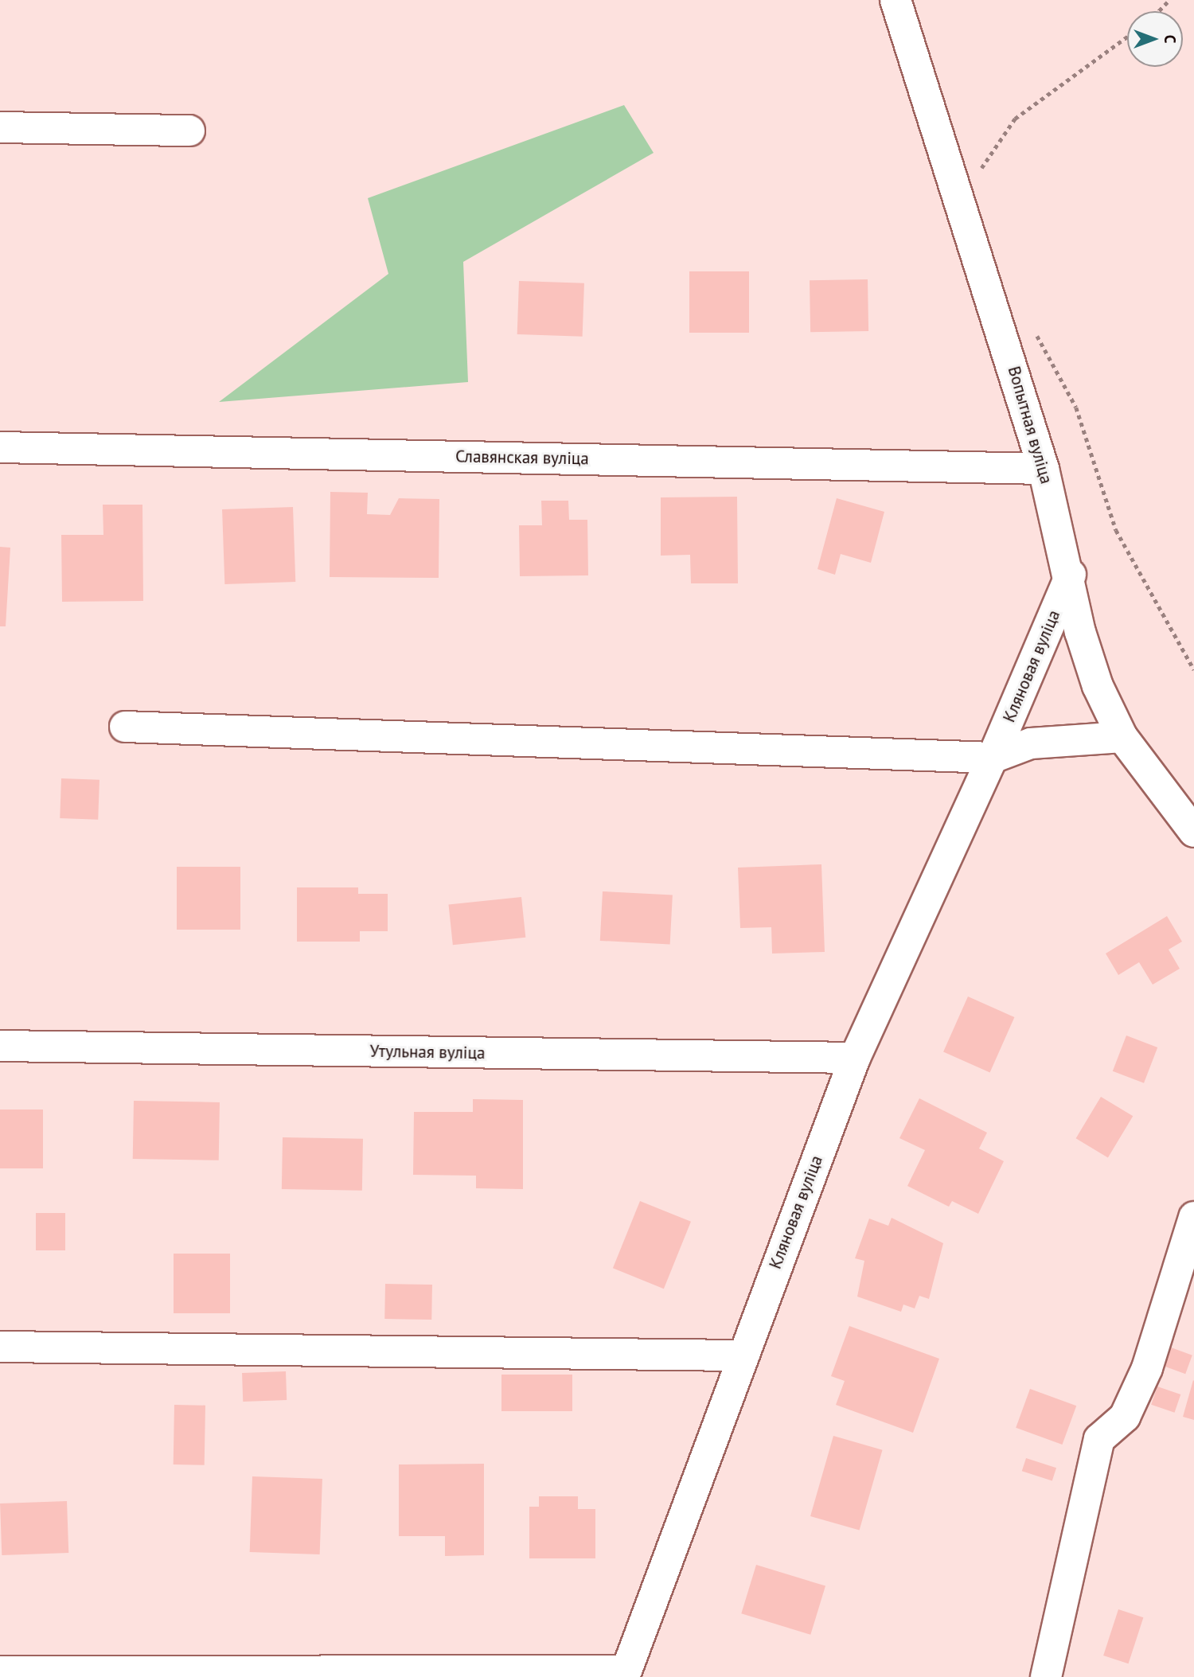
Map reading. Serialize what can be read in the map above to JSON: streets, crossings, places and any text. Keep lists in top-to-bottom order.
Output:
{
  "streets": {
    "street": [
      "Вопытная вуліца",
      "Славянская вуліца",
      "Кляновая вуліца",
      "Утульная вуліца"
    ]
  },
  "crossings": [
    ["Вопытная вуліца", "Славянская вуліца"],
    ["Вопытная вуліца", "Кляновая вуліца"],
    ["Кляновая вуліца", "Утульная вуліца"]
  ],
  "north": "right"
}
